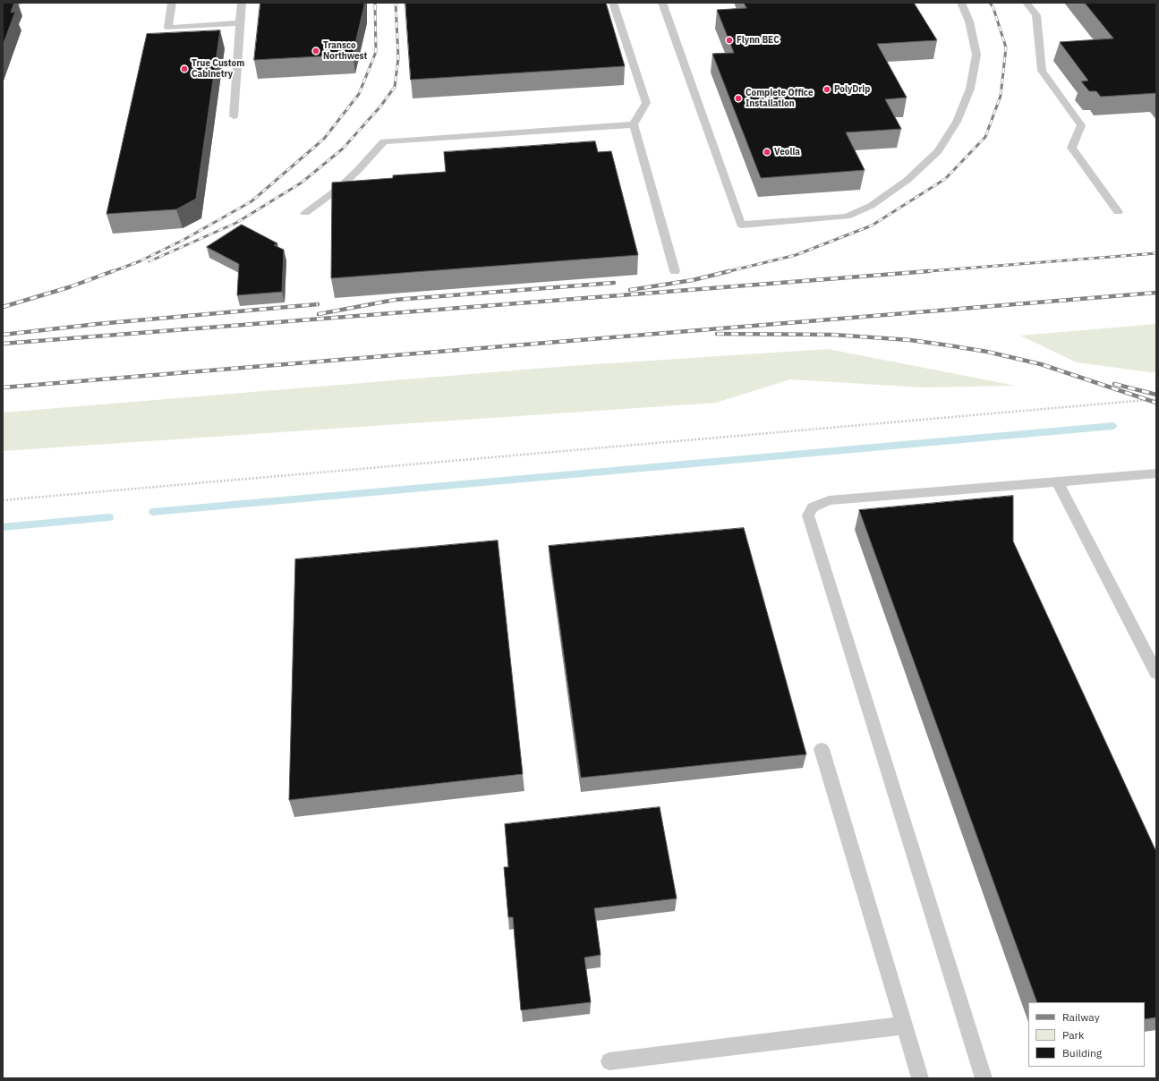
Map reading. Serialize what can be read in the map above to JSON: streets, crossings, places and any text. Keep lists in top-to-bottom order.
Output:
{
  "places": [
    "Flynn BEC",
    "Transco Northwest",
    "True Custom Cabinetry",
    "PolyDrip",
    "Complete Office Installation",
    "Veolia"
  ],
  "legend": ["Railway", "Park", "Building"]
}
